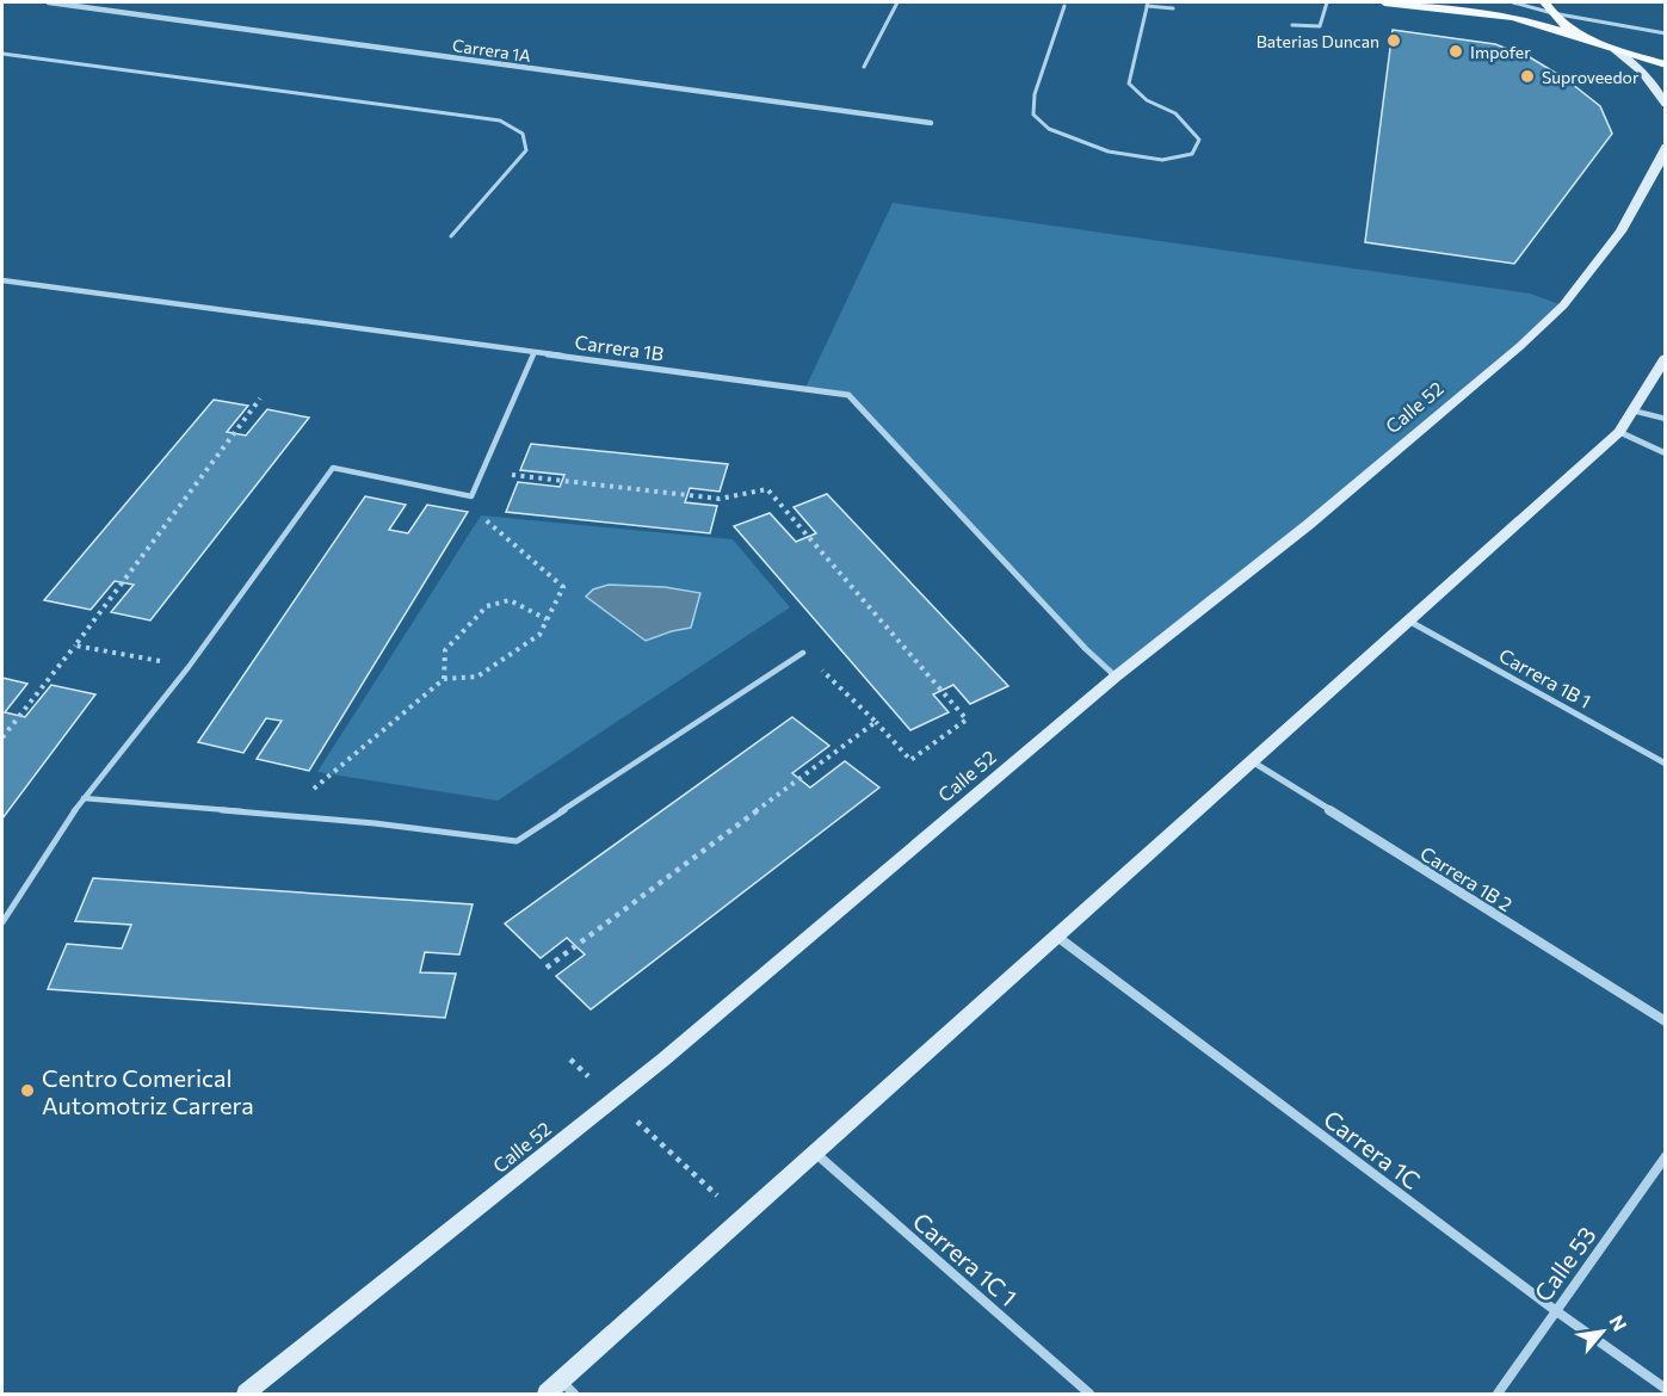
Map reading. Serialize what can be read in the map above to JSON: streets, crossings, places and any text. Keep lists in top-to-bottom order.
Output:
{
  "streets": {
    "main road": ["Calle 52"],
    "street": [
      "Carrera 1A",
      "Carrera 1B",
      "Carrera 1B 1",
      "Carrera 1B 2",
      "Carrera 1C",
      "Carrera 1C 1",
      "Calle 53"
    ]
  },
  "crossings": [
    ["Carrera 1B", "Calle 52"],
    ["Carrera 1C", "Calle 53"]
  ],
  "places": [
    "Baterias Duncan",
    "Impofer",
    "Suproveedor",
    "Centro Comerical Automotriz Carrera"
  ],
  "north": "top right"
}
